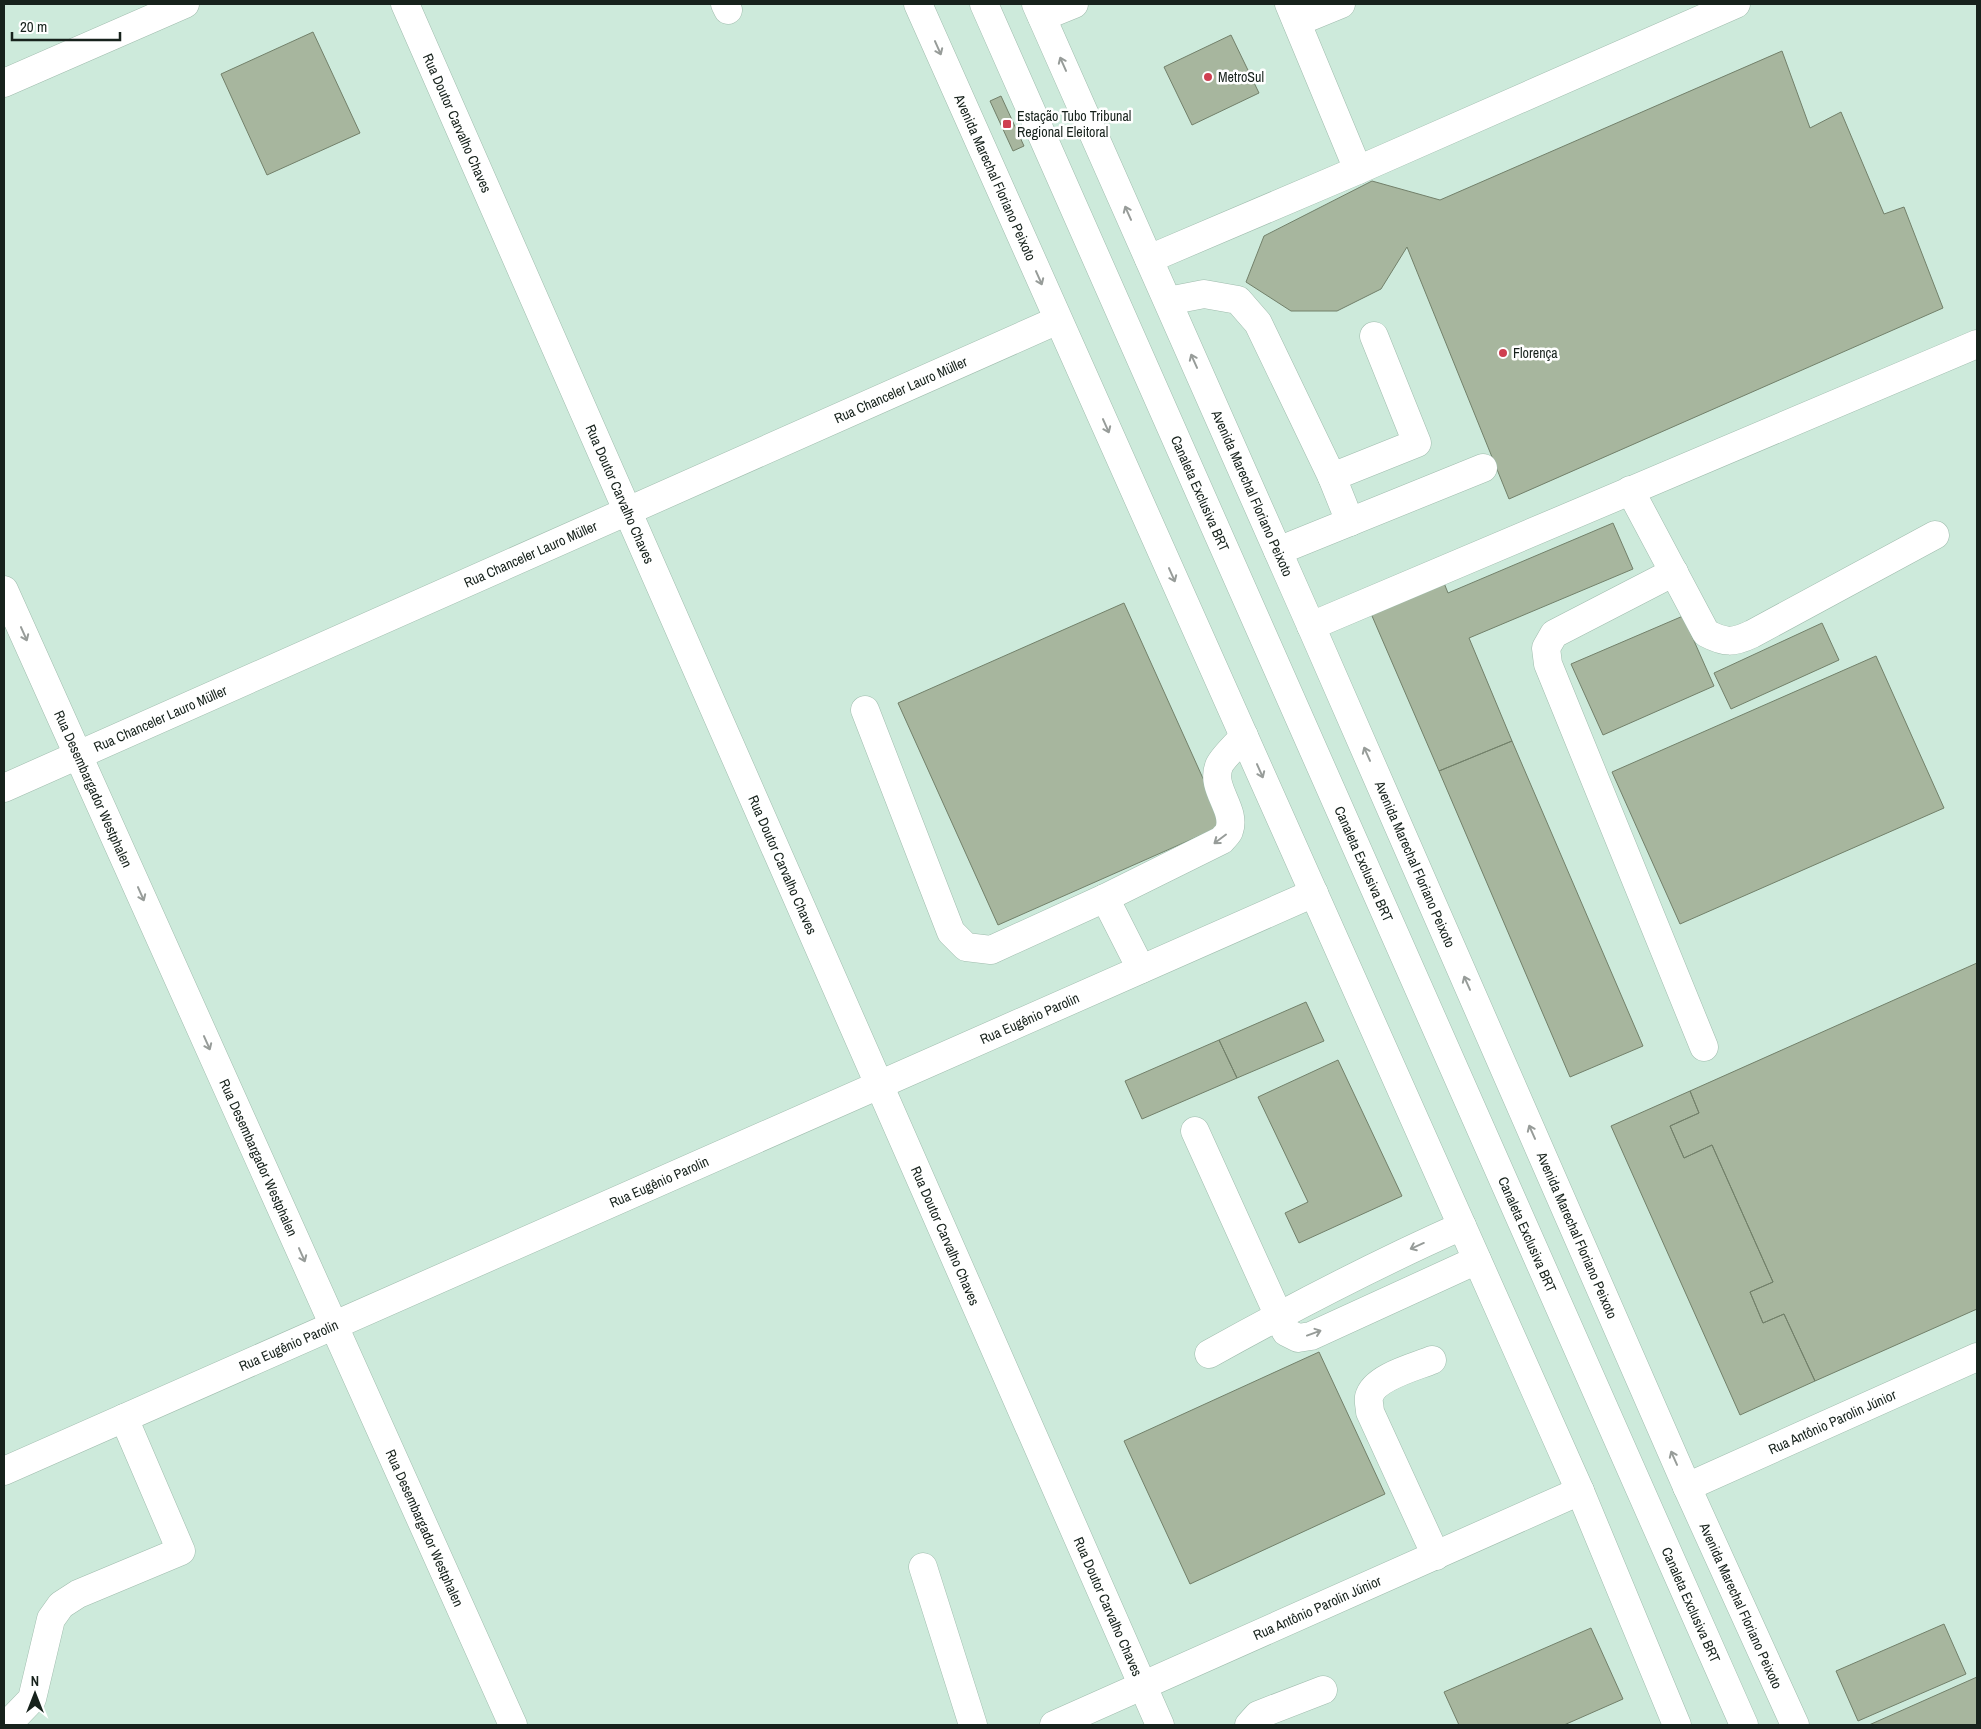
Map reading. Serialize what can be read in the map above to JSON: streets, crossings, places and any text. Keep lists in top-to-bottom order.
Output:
{
  "streets": {
    "street": [
      "Rua Doutor Carvalho Chaves",
      "Avenida Marechal Floriano Peixoto",
      "Rua Chanceler Lauro Müller",
      "Canaleta Exclusiva BRT",
      "Rua Desembargador Westphalen",
      "Rua Eugênio Parolin",
      "Rua Antônio Parolin Júnior"
    ]
  },
  "crossings": [
    ["Rua Doutor Carvalho Chaves", "Rua Chanceler Lauro Müller"],
    ["Rua Doutor Carvalho Chaves", "Rua Eugênio Parolin"],
    ["Rua Doutor Carvalho Chaves", "Rua Antônio Parolin Júnior"],
    ["Avenida Marechal Floriano Peixoto", "Rua Chanceler Lauro Müller"],
    ["Avenida Marechal Floriano Peixoto", "Rua Eugênio Parolin"],
    ["Avenida Marechal Floriano Peixoto", "Rua Antônio Parolin Júnior"],
    ["Rua Chanceler Lauro Müller", "Rua Desembargador Westphalen"],
    ["Rua Desembargador Westphalen", "Rua Eugênio Parolin"]
  ],
  "one_way": ["Rua Desembargador Westphalen"],
  "places": {
    "other": ["MetroSul", "Florença"],
    "transit": ["Estação Tubo Tribunal Regional Eleitoral"]
  },
  "scale_bar": "20 m",
  "north": "top"
}
